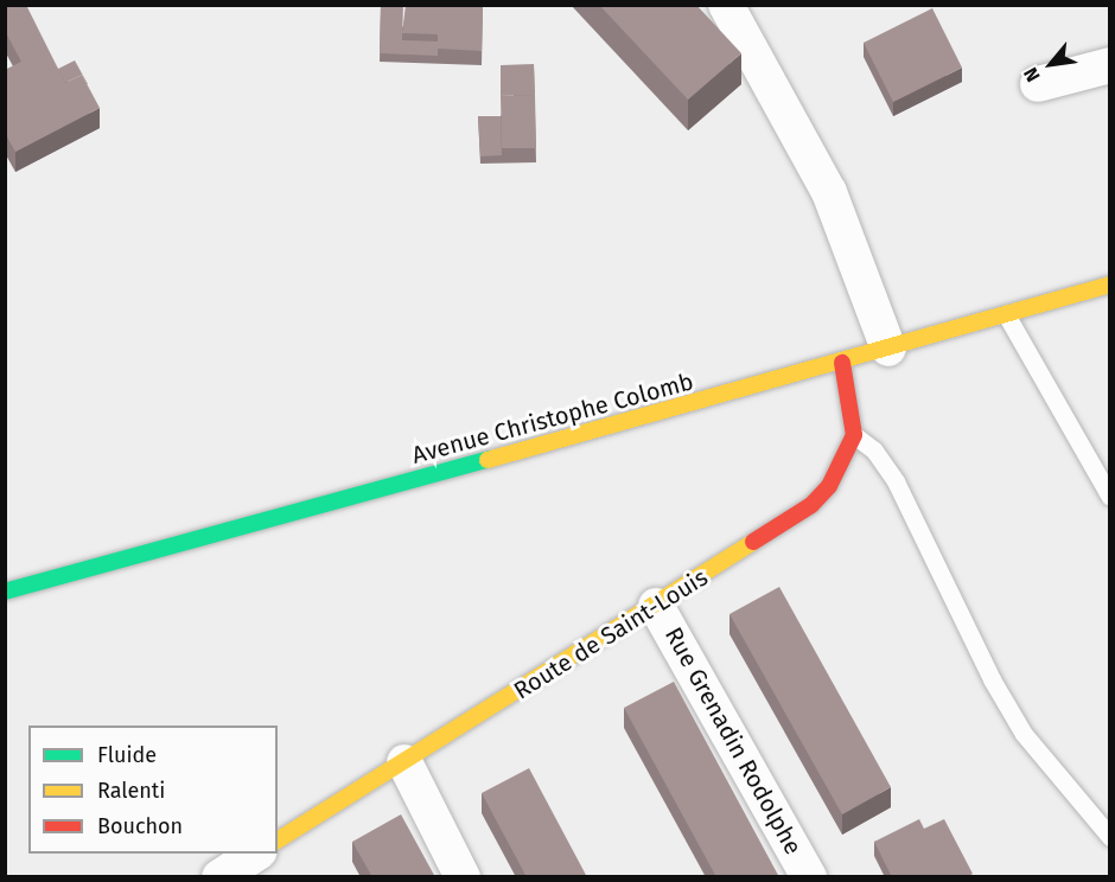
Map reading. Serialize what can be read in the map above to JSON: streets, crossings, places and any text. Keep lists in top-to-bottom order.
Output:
{
  "streets": {
    "street": ["Avenue Christophe Colomb", "Route de Saint-Louis", "Rue Grenadin Rodolphe"]
  },
  "crossings": [
    ["Route de Saint-Louis", "Rue Grenadin Rodolphe"]
  ],
  "legend": ["Fluide", "Ralenti", "Bouchon"],
  "north": "bottom left"
}
